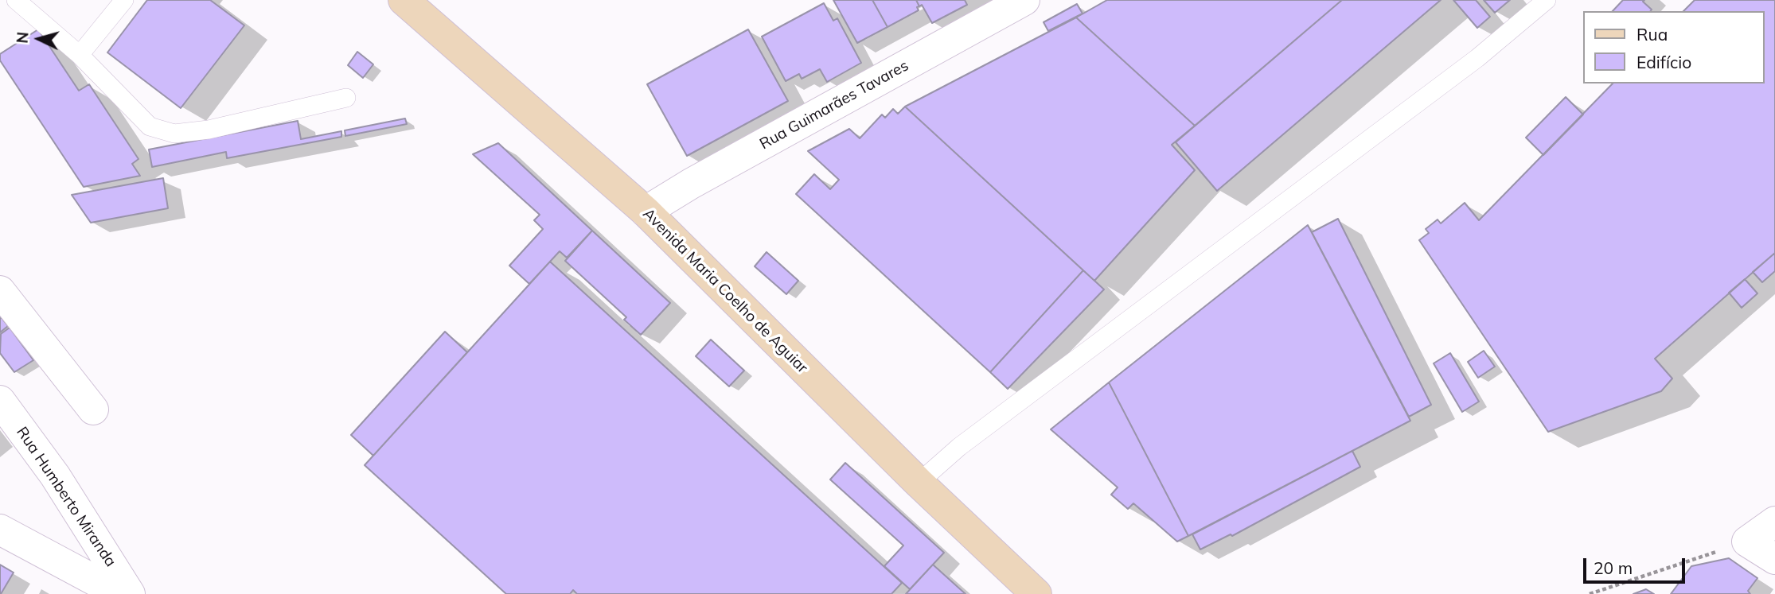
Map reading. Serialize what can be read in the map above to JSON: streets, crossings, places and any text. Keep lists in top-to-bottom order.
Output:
{
  "streets": {
    "main road": ["Avenida Maria Coelho de Aguiar"],
    "street": ["Rua Guimarães Tavares", "Rua Humberto Miranda"]
  },
  "crossings": [
    ["Rua Guimarães Tavares", "Avenida Maria Coelho de Aguiar"]
  ],
  "legend": ["Rua", "Edifício"],
  "scale_bar": "20 m",
  "north": "left"
}
